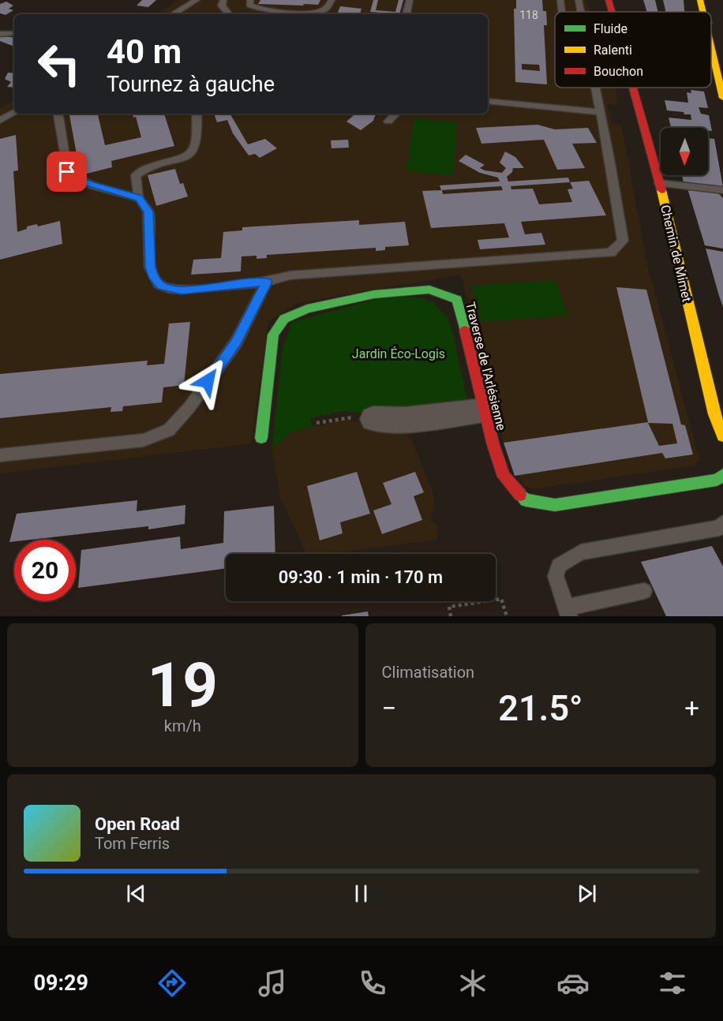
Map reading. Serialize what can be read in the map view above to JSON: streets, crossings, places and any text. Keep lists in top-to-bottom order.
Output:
{
  "streets": {
    "street": ["Chemin de Mimet", "Traverse de l'Arlésienne"]
  },
  "parks": ["Jardin Éco-Logis"],
  "house_numbers": ["118"],
  "legend": ["Fluide", "Ralenti", "Bouchon"],
  "north": "bottom",
  "page": {
    "turn": ["40 m", "Tournez à gauche"],
    "limit": "20",
    "trip": "09:30 · 1 min · 170 m",
    "tile": [
      ["19", "km/h"],
      "Climatisation"
    ],
    "heat": ["−", "21.5°", "+"],
    "song": ["Open Road", "Tom Ferris"],
    "tabs": "09:29"
  }
}
